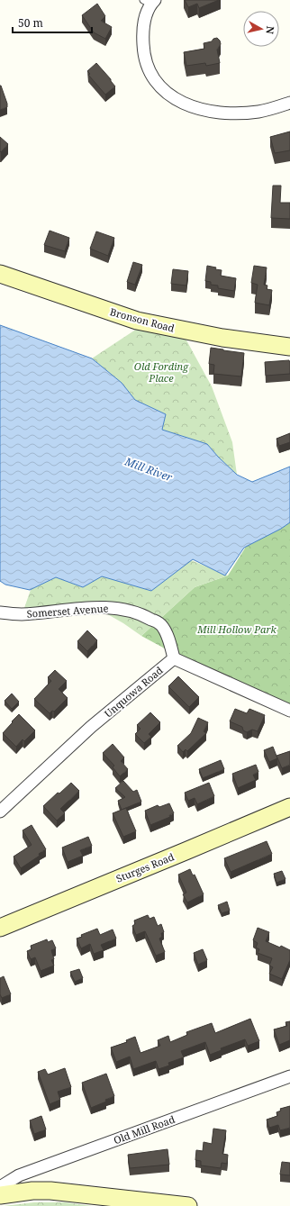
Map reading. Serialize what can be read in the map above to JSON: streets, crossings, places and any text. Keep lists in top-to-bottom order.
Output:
{
  "streets": {
    "main road": ["Bronson Road", "Sturges Road"],
    "street": ["Somerset Avenue", "Unquowa Road", "Old Mill Road"]
  },
  "crossings": [
    ["Somerset Avenue", "Unquowa Road"]
  ],
  "water": ["Mill River"],
  "parks": ["Old Fording Place", "Mill Hollow Park"],
  "scale_bar": "50 m",
  "north": "right"
}
